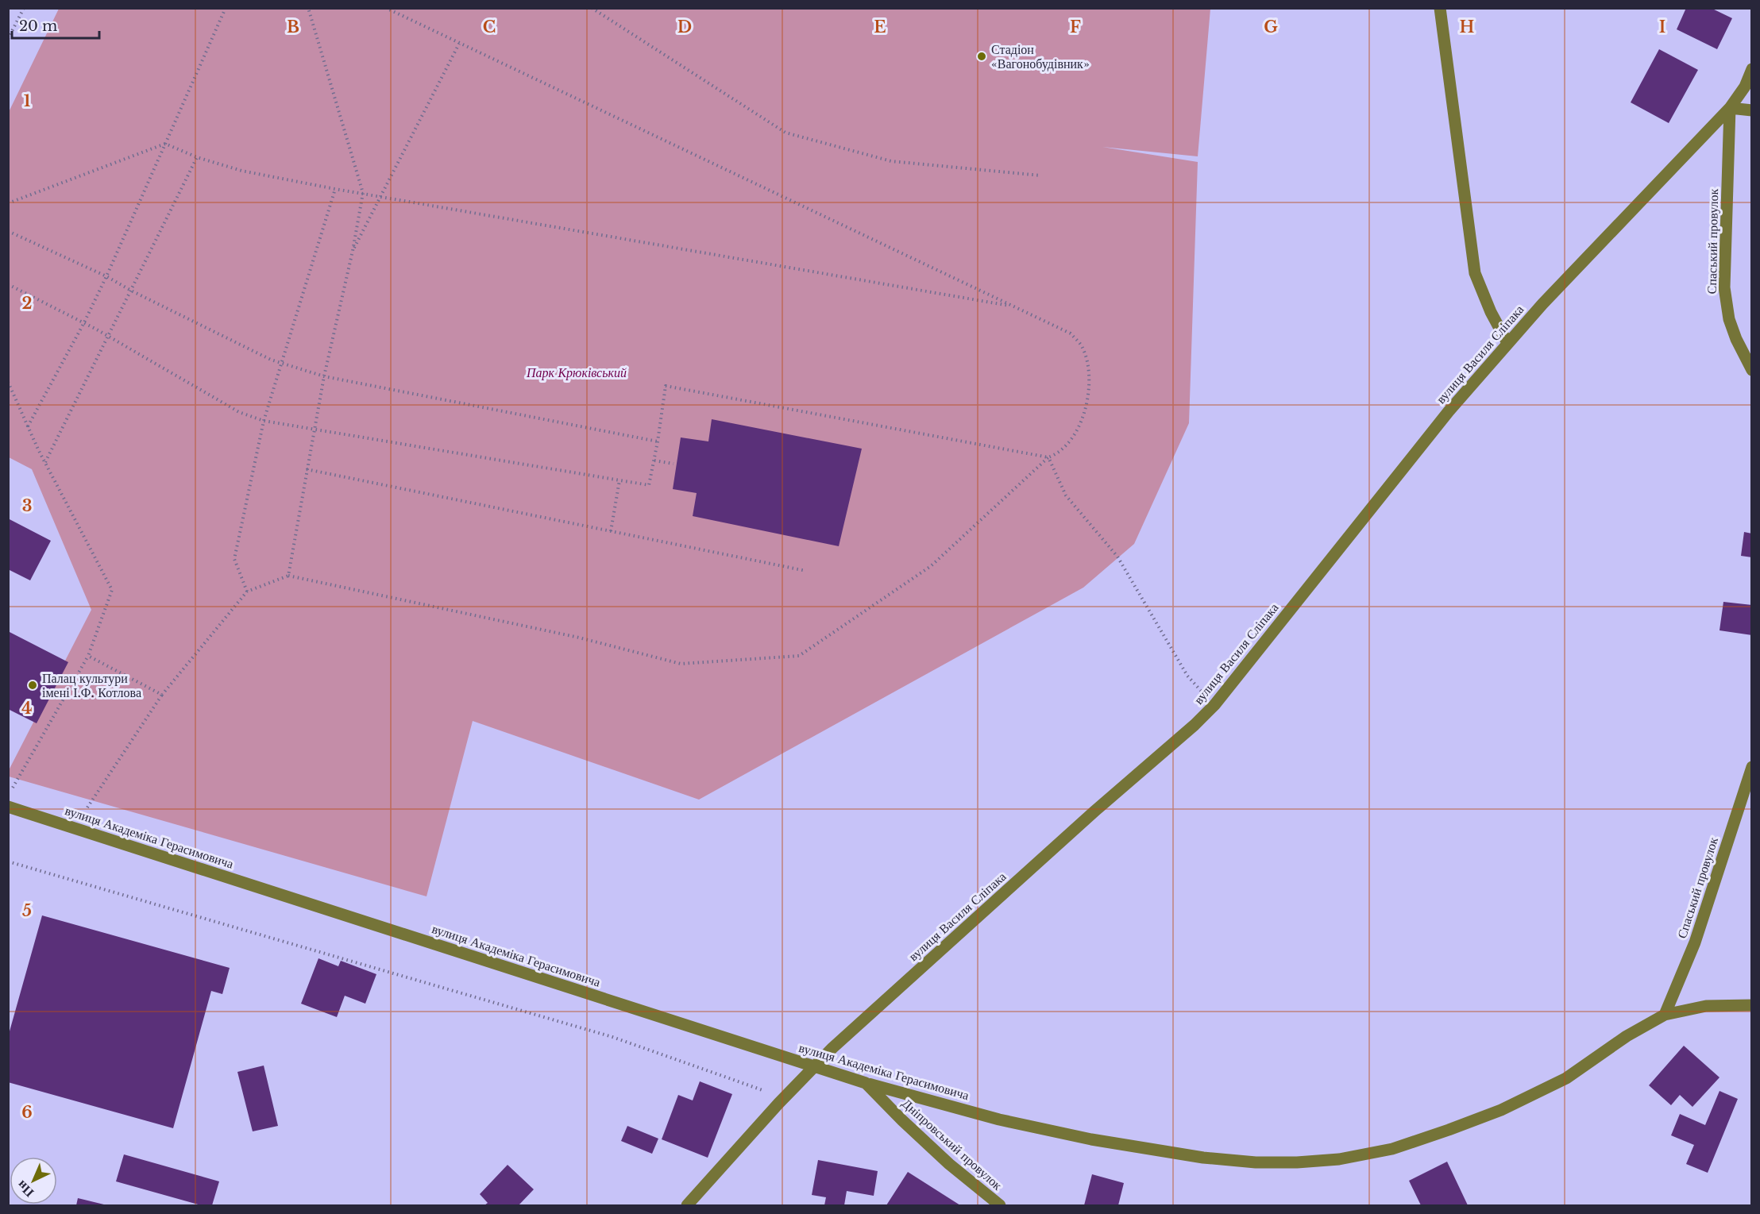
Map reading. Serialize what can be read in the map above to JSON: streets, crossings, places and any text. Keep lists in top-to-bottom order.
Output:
{
  "streets": {
    "street": [
      "Спаський провулок",
      "вулиця Василя Сліпака",
      "вулиця Академіка Герасимовича",
      "Дніпровський провулок"
    ]
  },
  "crossings": [
    ["Спаський провулок", "вулиця Василя Сліпака"],
    ["Спаський провулок", "вулиця Академіка Герасимовича"],
    ["вулиця Василя Сліпака", "вулиця Академіка Герасимовича"],
    ["вулиця Академіка Герасимовича", "Дніпровський провулок"]
  ],
  "parks": ["Парк Крюківський"],
  "places": ["Стадіон «Вагонобудівник»", "Палац культури імені І.Ф. Котлова"],
  "scale_bar": "20 m",
  "north": "bottom left",
  "grid": {
    "columns": [
      "B",
      "C",
      "D",
      "E",
      "F",
      "G",
      "H",
      "I"
    ],
    "rows": [
      "1",
      "2",
      "3",
      "4",
      "5",
      "6"
    ]
  }
}
